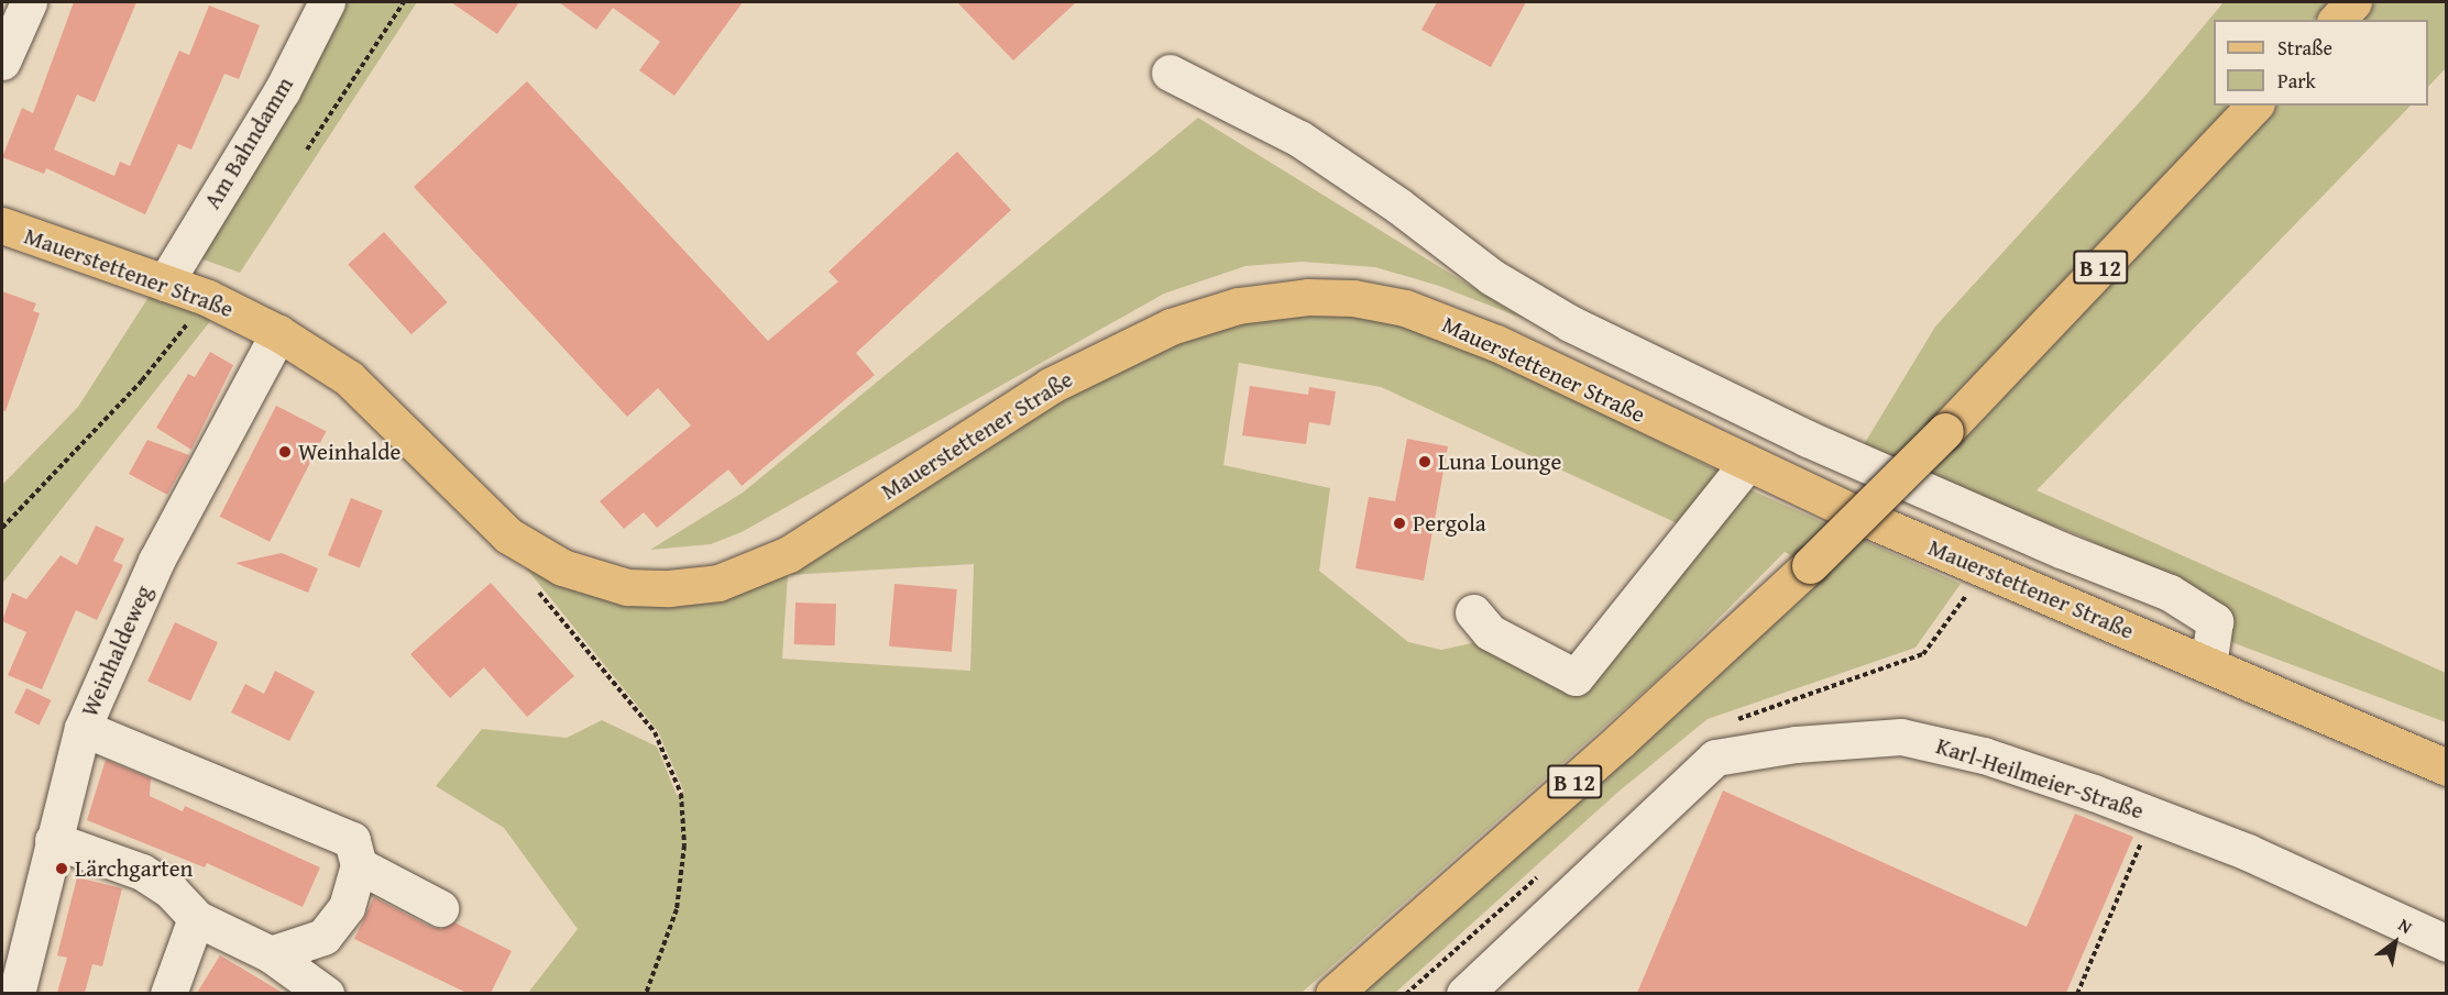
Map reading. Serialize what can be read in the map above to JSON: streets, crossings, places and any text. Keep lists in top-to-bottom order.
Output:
{
  "streets": {
    "main road": ["B 12", "Mauerstettener Straße"],
    "street": ["Am Bahndamm", "Weinhaldeweg", "Karl-Heilmeier-Straße"]
  },
  "crossings": [
    ["Am Bahndamm", "Mauerstettener Straße"],
    ["Mauerstettener Straße", "Weinhaldeweg"]
  ],
  "places": [
    "Weinhalde",
    "Luna Lounge",
    "Pergola",
    "Lärchgarten"
  ],
  "legend": ["Straße", "Park"],
  "north": "top right"
}
